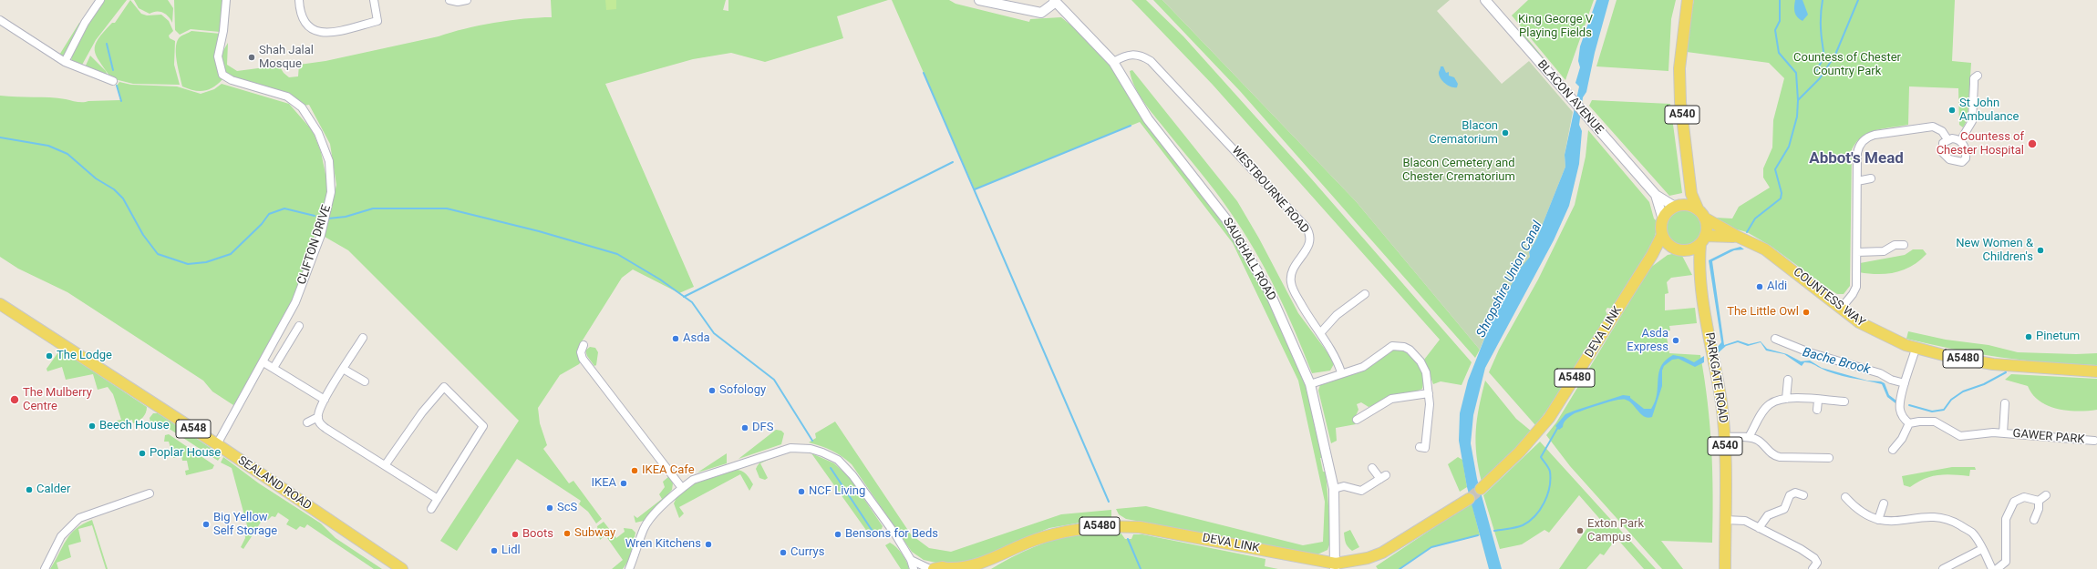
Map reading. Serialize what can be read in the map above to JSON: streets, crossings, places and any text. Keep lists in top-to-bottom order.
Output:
{
  "streets": {
    "main road": [
      "A540",
      "COUNTESS WAY",
      "DEVA LINK",
      "A5480",
      "PARKGATE ROAD",
      "A548",
      "SEALAND ROAD"
    ],
    "street": [
      "BLACON AVENUE",
      "WESTBOURNE ROAD",
      "CLIFTON DRIVE",
      "SAUGHALL ROAD",
      "GAWER PARK"
    ]
  },
  "crossings": [
    ["BLACON AVENUE", "A540"],
    ["BLACON AVENUE", "COUNTESS WAY"],
    ["BLACON AVENUE", "DEVA LINK"],
    ["BLACON AVENUE", "PARKGATE ROAD"],
    ["A540", "COUNTESS WAY"],
    ["A540", "DEVA LINK"],
    ["A540", "PARKGATE ROAD"],
    ["WESTBOURNE ROAD", "SAUGHALL ROAD"],
    ["CLIFTON DRIVE", "SEALAND ROAD"],
    ["SAUGHALL ROAD", "DEVA LINK"],
    ["COUNTESS WAY", "DEVA LINK"],
    ["COUNTESS WAY", "PARKGATE ROAD"],
    ["DEVA LINK", "A5480"],
    ["DEVA LINK", "PARKGATE ROAD"]
  ],
  "districts": ["Abbot's Mead"],
  "water": ["Shropshire Union Canal", "Bache Brook"],
  "parks": ["King George V Playing Fields", "Countess of Chester Country Park", "Blacon Cemetery and Chester Crematorium"],
  "places": [
    "Shah Jalal Mosque",
    "St John Ambulance",
    "Blacon Crematorium",
    "Countess of Chester Hospital",
    "New Women & Children's",
    "Aldi",
    "The Little Owl",
    "Pinetum",
    "Asda",
    "Asda Express",
    "The Lodge",
    "Sofology",
    "The Mulberry Centre",
    "Beech House",
    "DFS",
    "Poplar House",
    "IKEA Cafe",
    "IKEA",
    "Calder",
    "NCF Living",
    "ScS",
    "Big Yellow Self Storage",
    "Exton Park Campus",
    "Subway",
    "Boots",
    "Bensons for Beds",
    "Wren Kitchens",
    "Lidl",
    "Currys"
  ]
}
